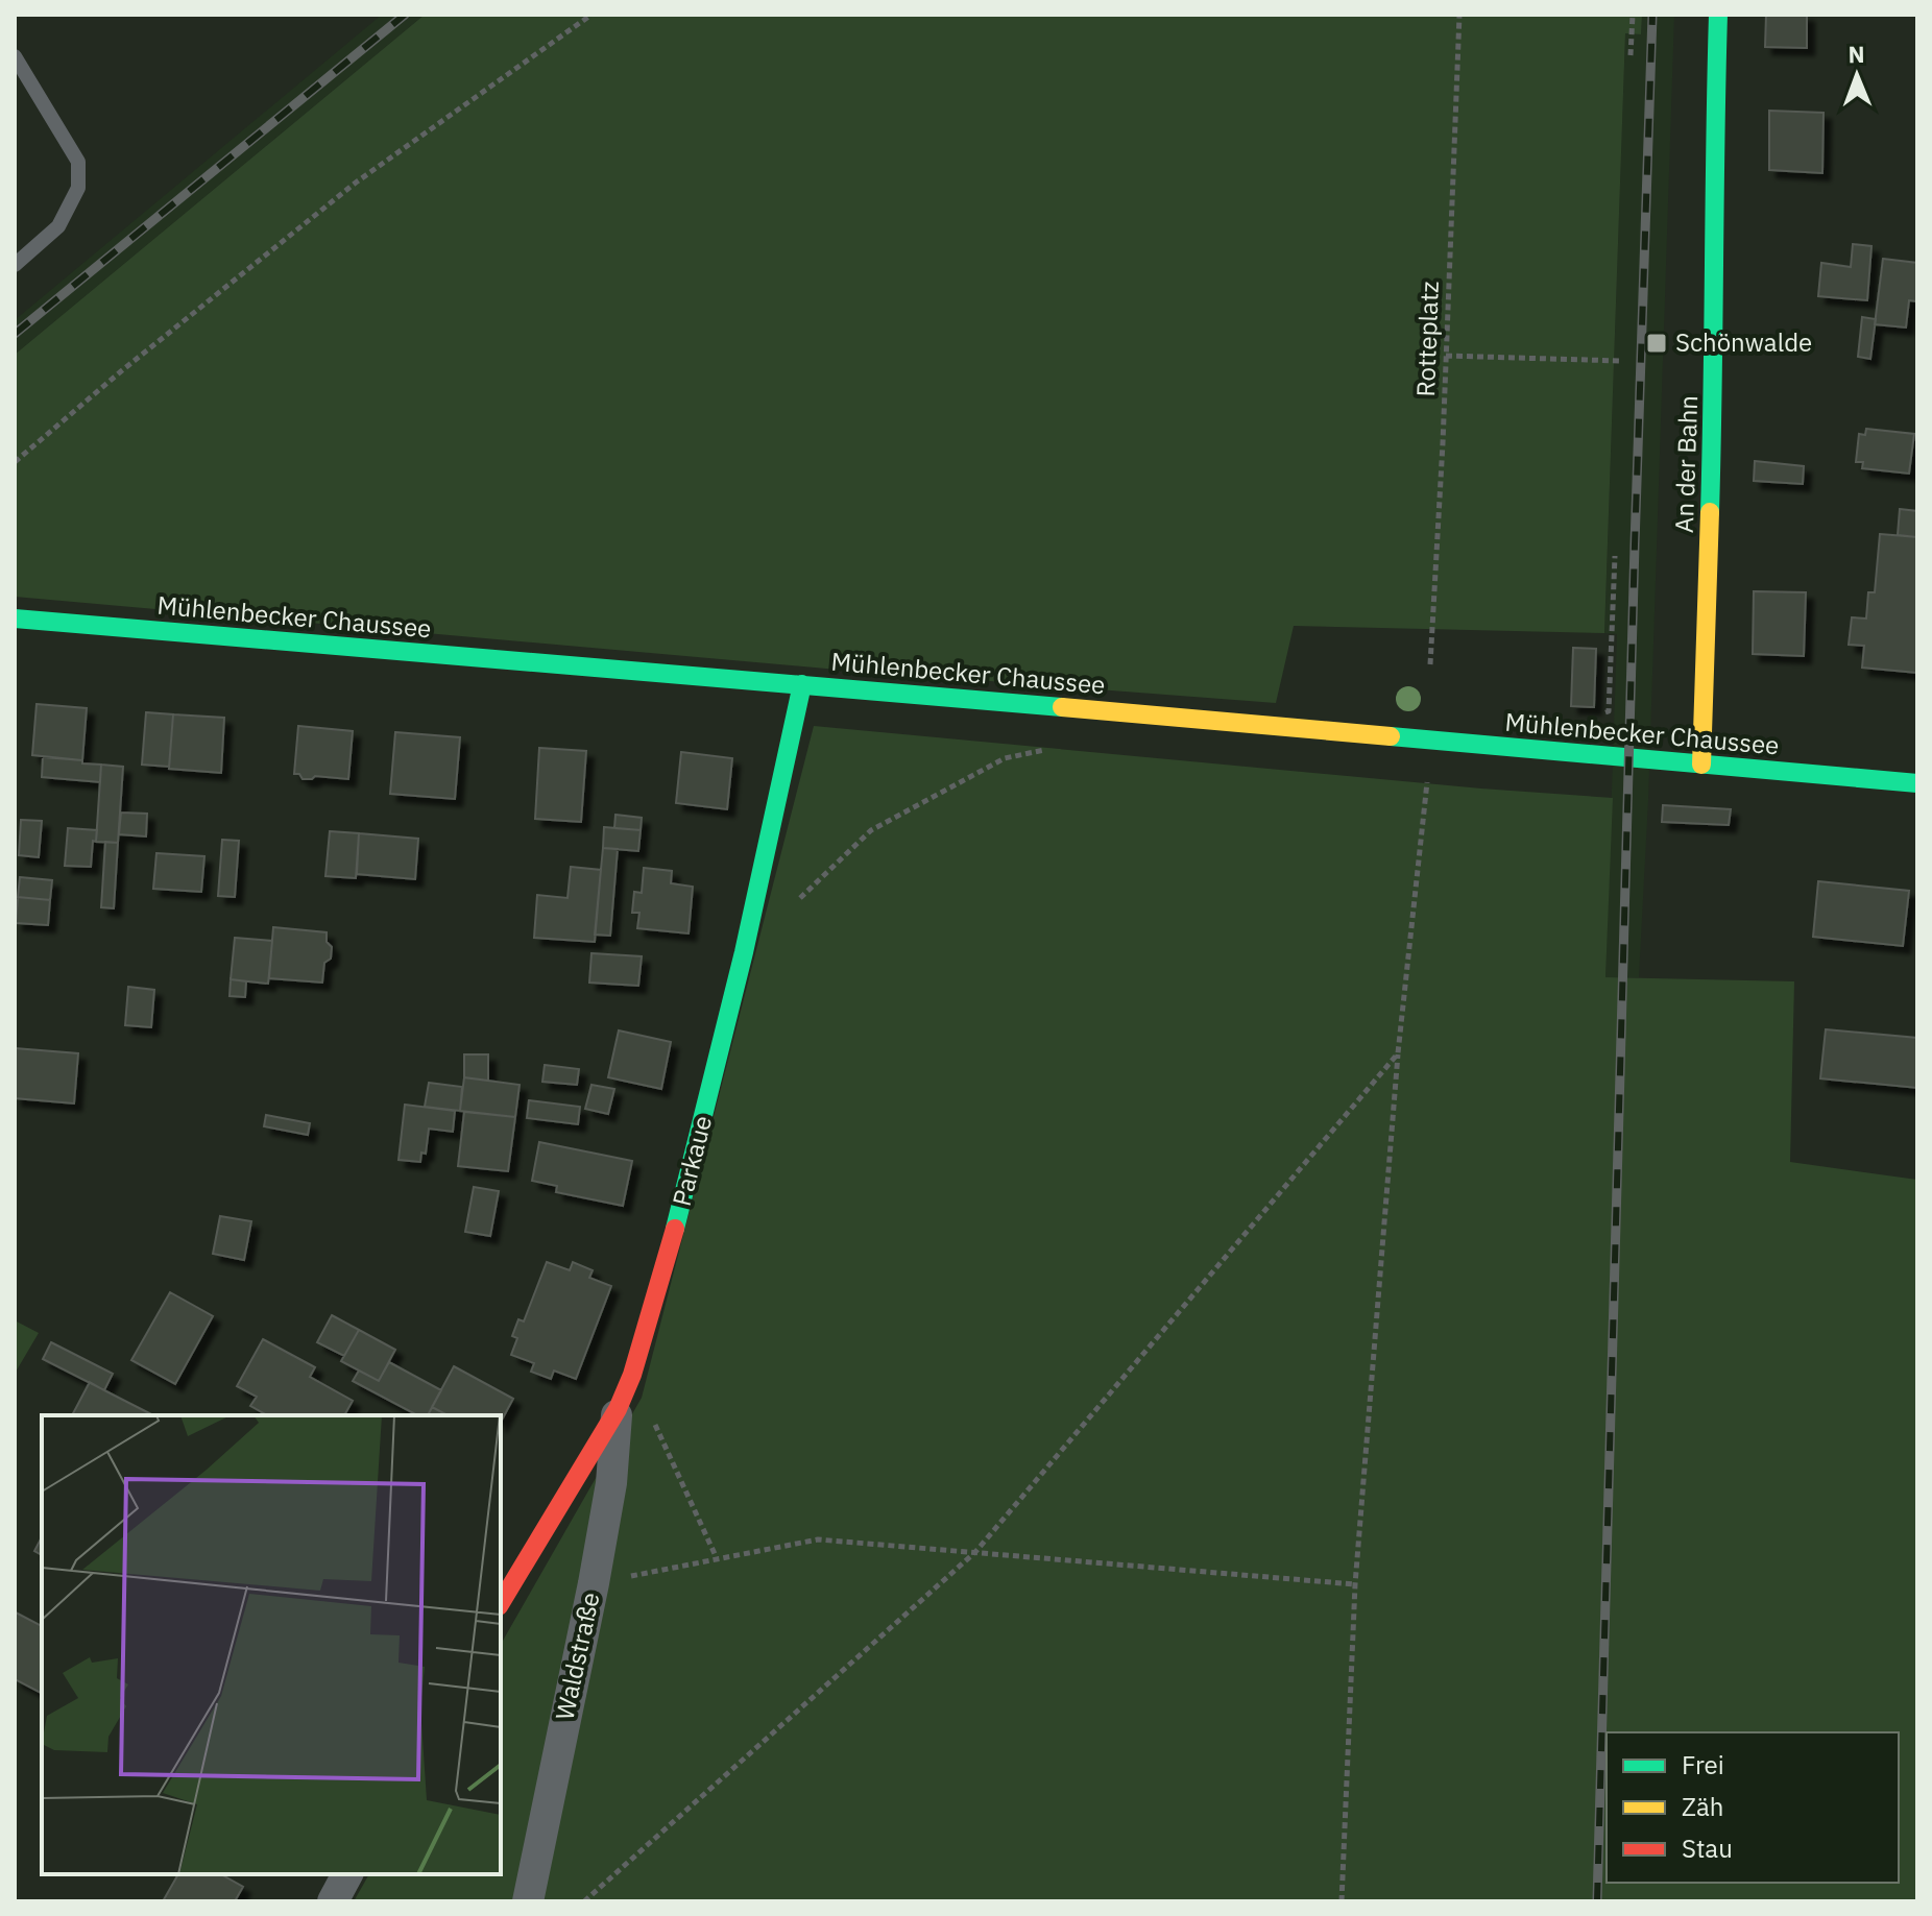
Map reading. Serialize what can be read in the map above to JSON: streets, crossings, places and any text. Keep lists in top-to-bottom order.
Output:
{
  "streets": {
    "main road": ["An der Bahn", "Mühlenbecker Chaussee", "Parkaue"],
    "street": ["Waldstraße"],
    "path": ["Rotteplatz"]
  },
  "crossings": [
    ["An der Bahn", "Mühlenbecker Chaussee"],
    ["Mühlenbecker Chaussee", "Parkaue"],
    ["Parkaue", "Waldstraße"]
  ],
  "places": {
    "transit": ["Schönwalde"]
  },
  "legend": ["Frei", "Zäh", "Stau"],
  "north": "top"
}
